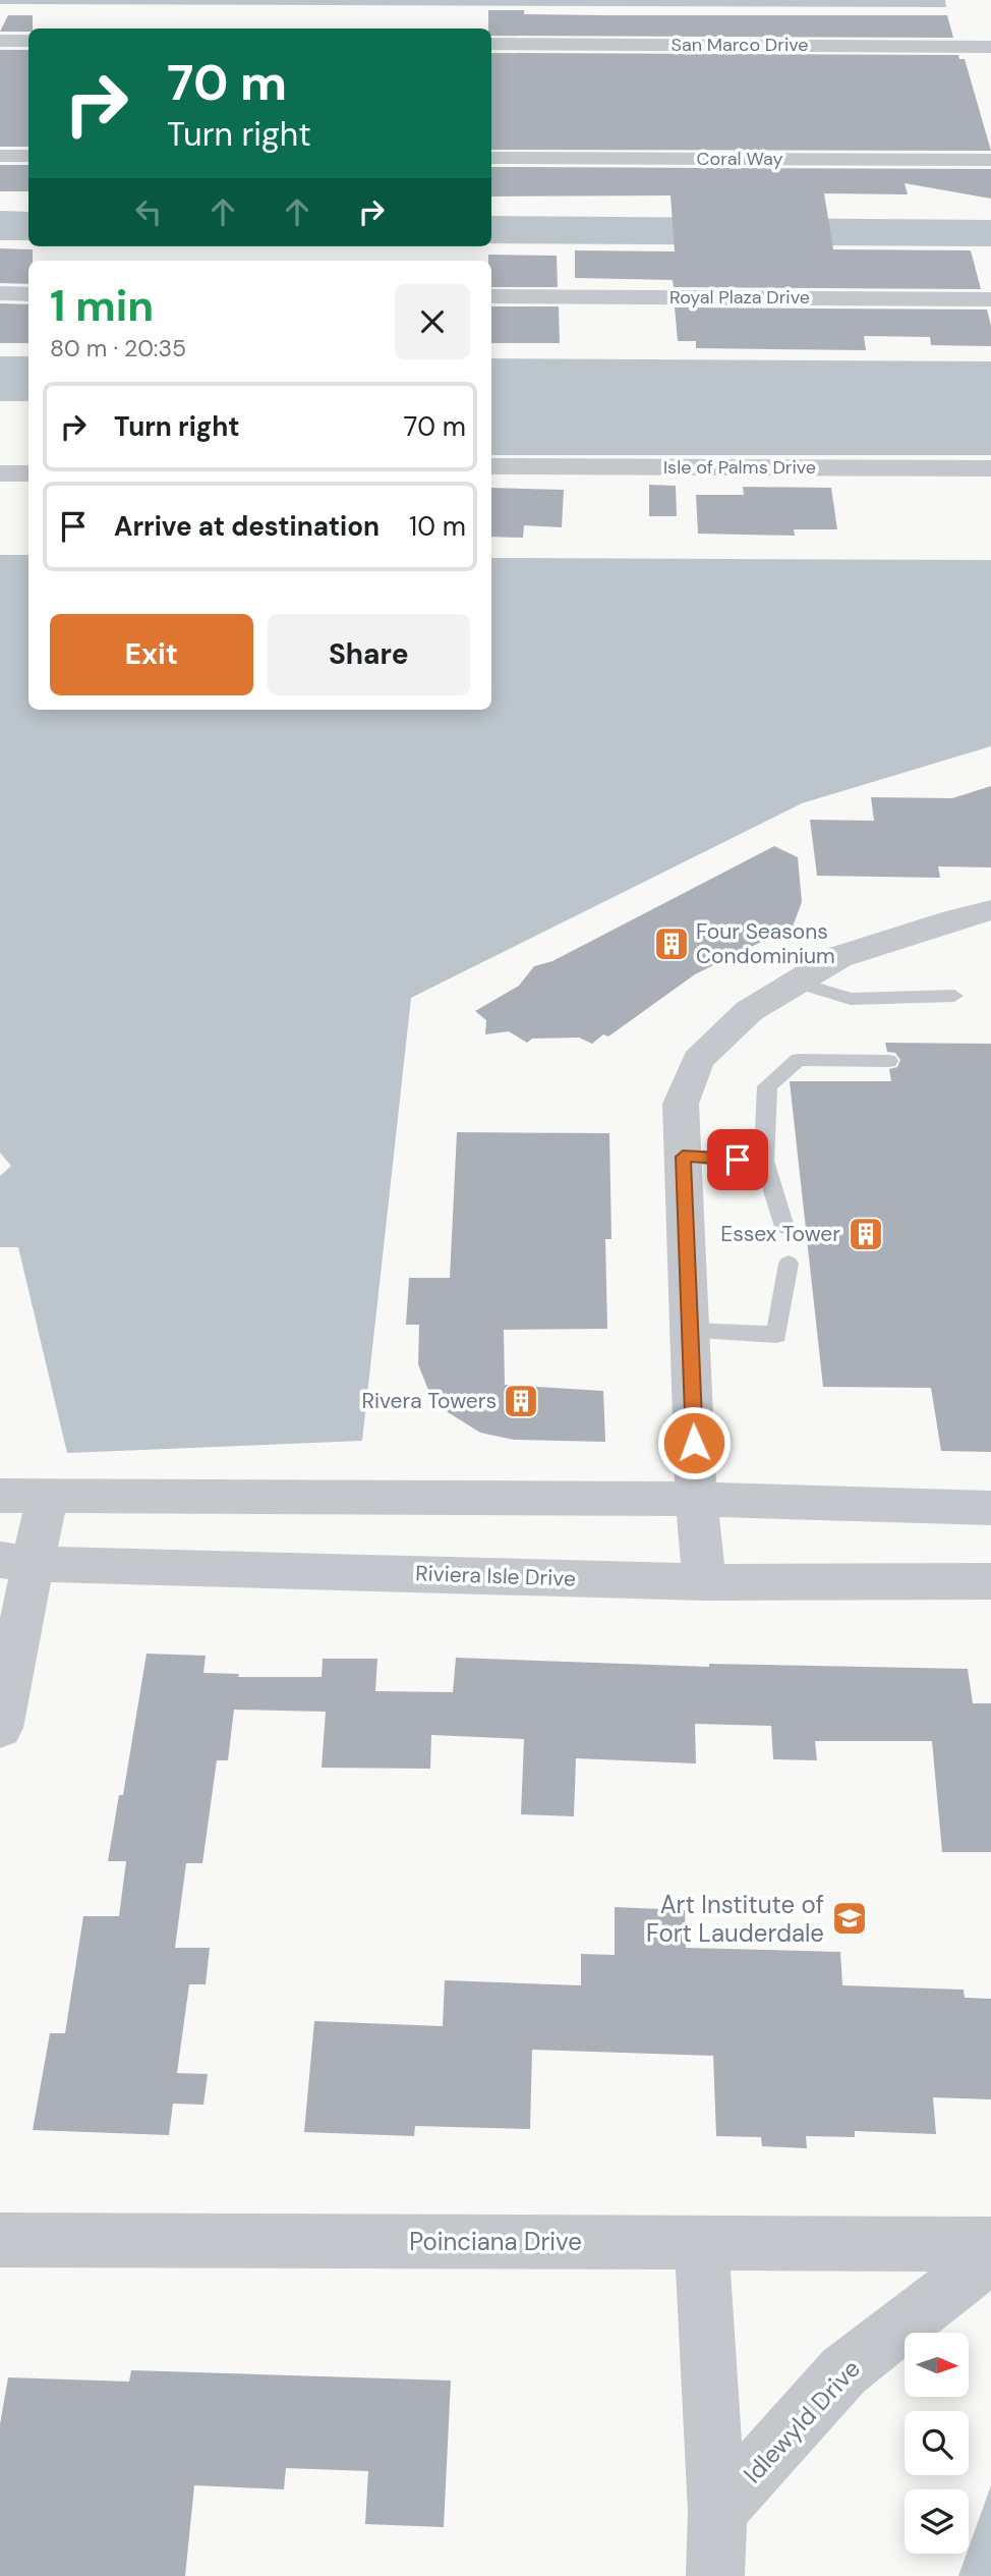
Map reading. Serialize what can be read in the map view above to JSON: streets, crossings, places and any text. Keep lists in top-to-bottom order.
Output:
{
  "streets": {
    "street": [
      "San Marco Drive",
      "Coral Way",
      "Royal Plaza Drive",
      "Isle of Palms Drive",
      "Riviera Isle Drive",
      "Poinciana Drive",
      "Idlewyld Drive"
    ]
  },
  "crossings": [
    ["Poinciana Drive", "Idlewyld Drive"]
  ],
  "places": {
    "building": ["Four Seasons Condominium", "Essex Tower", "Rivera Towers"],
    "school or university": ["Art Institute of Fort Lauderdale"]
  },
  "north": "right",
  "page": {
    "turn": ["70 m", "Turn right"],
    "heading": ["1 min", "80 m · 20:35"],
    "list": [
      {
        "name": "Turn right",
        "value": "70 m"
      },
      {
        "name": "Arrive at destination",
        "value": "10 m"
      }
    ],
    "buttons": ["Exit", "Share"]
  }
}
